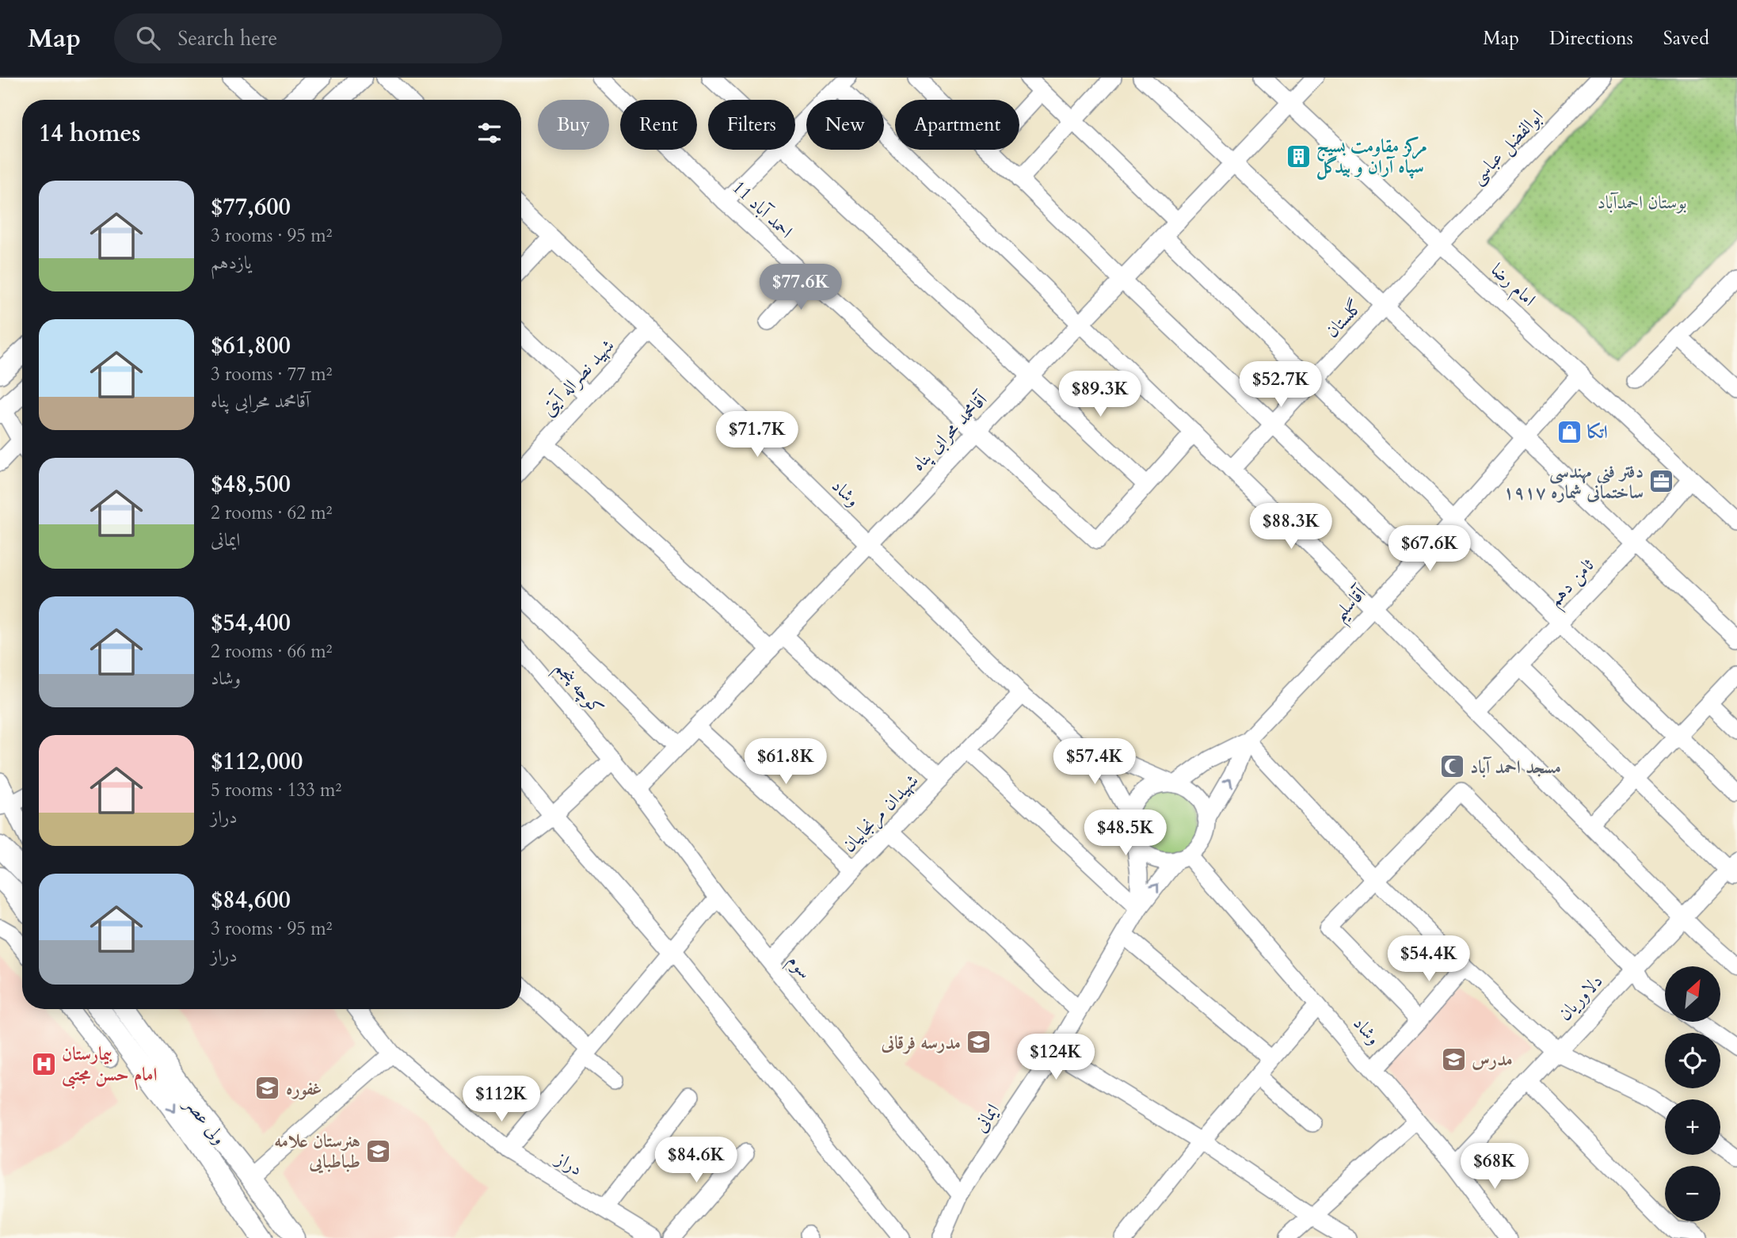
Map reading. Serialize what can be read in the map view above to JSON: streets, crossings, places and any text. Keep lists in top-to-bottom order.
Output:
{
  "streets": {
    "main road": ["ولی عصر"],
    "street": [
      "ابوالفضل عباسی",
      "احمد آباد 11",
      "امام رضا",
      "گلستان",
      "شهید نصراله آیتی",
      "آقامحمد محرابی پناه",
      "وشاد",
      "ثامن دهم",
      "آقاسلیم",
      "کوچه پنجم",
      "شهیدان مرنجابیان",
      "سوم",
      "دلاوریان",
      "ایمانی",
      "دراز"
    ]
  },
  "crossings": [
    ["ابوالفضل عباسی", "امام رضا"],
    ["ابوالفضل عباسی", "گلستان"],
    ["احمد آباد 11", "آقامحمد محرابی پناه"],
    ["امام رضا", "گلستان"],
    ["امام رضا", "آقامحمد محرابی پناه"],
    ["امام رضا", "ثامن دهم"],
    ["امام رضا", "آقاسلیم"],
    ["شهید نصراله آیتی", "وشاد"],
    ["آقامحمد محرابی پناه", "وشاد"],
    ["آقامحمد محرابی پناه", "سوم"],
    ["وشاد", "آقاسلیم"],
    ["وشاد", "شهیدان مرنجابیان"],
    ["وشاد", "دلاوریان"],
    ["وشاد", "ایمانی"],
    ["آقاسلیم", "ایمانی"],
    ["کوچه پنجم", "سوم"],
    ["شهیدان مرنجابیان", "سوم"],
    ["سوم", "ایمانی"]
  ],
  "parks": ["بوستان احمدآباد"],
  "places": {
    "building": ["مرکز مقاومت بسیج سپاه آران و بیدگل"],
    "shop": ["اتکا"],
    "office": ["دفتر فنی مهندسی ساختمانی شماره ۱۹۱۷"],
    "mosque": ["مسجد احمد آباد"],
    "school or university": [
      "مدرسه فرقانی",
      "مدرس",
      "غفوره",
      "هنرستان علامه طباطبایی"
    ],
    "hospital": ["بیمارستان امام حسن مجتبی"]
  },
  "north": "top right",
  "page": {
    "header": "Map",
    "search": "Search here",
    "nav": ["Map", "Directions", "Saved"],
    "chip": [
      "Buy",
      "Rent",
      "Filters",
      "New",
      "Apartment"
    ],
    "heading": "14 homes",
    "list": [
      {
        "name": "$77,600",
        "note": "3 rooms · 95 m² · یازدهم"
      },
      {
        "name": "$61,800",
        "note": "3 rooms · 77 m² · آقامحمد محرابی پناه"
      },
      {
        "name": "$48,500",
        "note": "2 rooms · 62 m² · ایمانی"
      },
      {
        "name": "$54,400",
        "note": "2 rooms · 66 m² · وشاد"
      },
      {
        "name": "$112,000",
        "note": "5 rooms · 133 m² · دراز"
      },
      {
        "name": "$84,600",
        "note": "3 rooms · 95 m² · دراز"
      }
    ],
    "price": [
      "$77.6K",
      "$52.7K",
      "$89.3K",
      "$71.7K",
      "$88.3K",
      "$67.6K",
      "$61.8K",
      "$57.4K",
      "$48.5K",
      "$54.4K",
      "$124K",
      "$112K",
      "$84.6K",
      "$68K"
    ],
    "map_buttons": ["+", "−"]
  }
}
